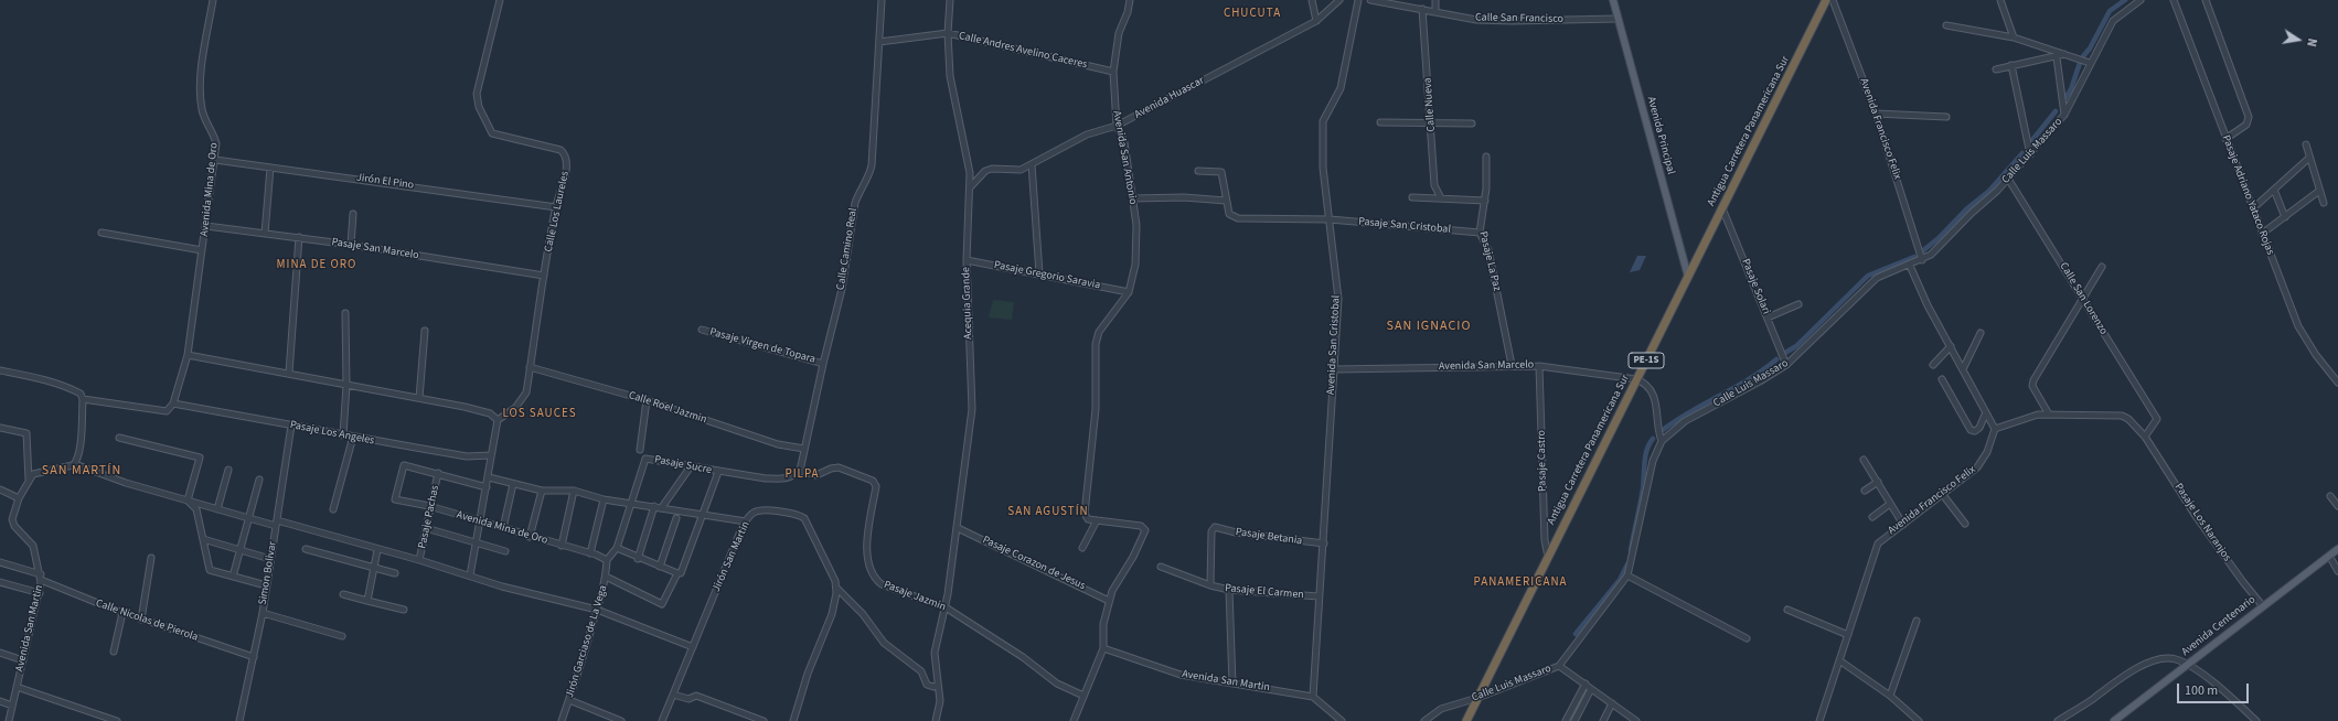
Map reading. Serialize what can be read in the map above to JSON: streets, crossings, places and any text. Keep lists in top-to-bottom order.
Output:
{
  "streets": {
    "highway": ["Antigua Carretera Panamericana Sur", "PE-1S"],
    "main road": ["Avenida Principal", "Avenida Centenario"],
    "street": [
      "Calle San Francisco",
      "Calle Andres Avelino Caceres",
      "Avenida Huascar",
      "Calle Nueva",
      "Avenida Francisco Felix",
      "Calle Luis Massaro",
      "Avenida San Antonio",
      "Jirón El Pino",
      "Avenida Mina de Oro",
      "Pasaje Adriano Yataco Rojas",
      "Calle Los Laureles",
      "Pasaje San Cristobal",
      "Pasaje San Marcelo",
      "Calle Camino Real",
      "Pasaje La Paz",
      "Pasaje Gregorio Saravia",
      "Pasaje Solari",
      "Calle San Lorenzo",
      "Acequia Grande",
      "Avenida San Cristobal",
      "Pasaje Virgen de Topara",
      "Avenida San Marcelo",
      "Calle Roel Jazmin",
      "Pasaje Los Angeles",
      "Pasaje Castro",
      "Pasaje Sucre",
      "Pasaje Pachas",
      "Pasaje Los Naranjos",
      "Pasaje Betania",
      "Jirón San Martin",
      "Pasaje Corazon de Jesus",
      "Simon Bolivar",
      "Pasaje El Carmen",
      "Pasaje Jazmin",
      "Calle Nicolas de Pierola",
      "Avenida San Martin",
      "Jirón Garciaso de La Vega"
    ]
  },
  "crossings": [
    ["Calle San Francisco", "Calle Nueva"],
    ["Calle San Francisco", "Avenida Principal"],
    ["Calle Andres Avelino Caceres", "Avenida San Antonio"],
    ["Calle Andres Avelino Caceres", "Calle Camino Real"],
    ["Calle Andres Avelino Caceres", "Acequia Grande"],
    ["Avenida Huascar", "Avenida San Antonio"],
    ["Avenida Huascar", "Acequia Grande"],
    ["Avenida Francisco Felix", "Calle Luis Massaro"],
    ["Avenida Francisco Felix", "Pasaje Los Naranjos"],
    ["Antigua Carretera Panamericana Sur", "Avenida Principal"],
    ["Antigua Carretera Panamericana Sur", "Calle Luis Massaro"],
    ["Antigua Carretera Panamericana Sur", "Pasaje Solari"],
    ["Antigua Carretera Panamericana Sur", "Avenida San Marcelo"],
    ["Antigua Carretera Panamericana Sur", "Pasaje Castro"],
    ["Calle Luis Massaro", "Pasaje Solari"],
    ["Calle Luis Massaro", "Calle San Lorenzo"],
    ["Avenida San Antonio", "Pasaje Gregorio Saravia"],
    ["Jirón El Pino", "Avenida Mina de Oro"],
    ["Jirón El Pino", "Calle Los Laureles"],
    ["Avenida Mina de Oro", "Pasaje San Marcelo"],
    ["Avenida Mina de Oro", "Pasaje Los Angeles"],
    ["Avenida Mina de Oro", "Pasaje Sucre"],
    ["Avenida Mina de Oro", "Pasaje Pachas"],
    ["Avenida Mina de Oro", "Jirón Garciaso de La Vega"],
    ["Calle Los Laureles", "Pasaje San Marcelo"],
    ["Calle Los Laureles", "Calle Roel Jazmin"],
    ["Pasaje San Cristobal", "Pasaje La Paz"],
    ["Pasaje San Cristobal", "Avenida San Cristobal"],
    ["Calle Camino Real", "Pasaje Virgen de Topara"],
    ["Calle Camino Real", "Calle Roel Jazmin"],
    ["Calle Camino Real", "Pasaje Sucre"],
    ["Calle Camino Real", "Pasaje Jazmin"],
    ["Pasaje La Paz", "Avenida San Marcelo"],
    ["Pasaje Gregorio Saravia", "Acequia Grande"],
    ["Calle San Lorenzo", "Pasaje Los Naranjos"],
    ["Acequia Grande", "Pasaje Corazon de Jesus"],
    ["Acequia Grande", "Pasaje Jazmin"],
    ["Avenida San Cristobal", "Avenida San Marcelo"],
    ["Avenida San Cristobal", "Pasaje Betania"],
    ["Avenida San Cristobal", "Pasaje El Carmen"],
    ["Avenida San Cristobal", "Avenida San Martin"],
    ["Avenida San Marcelo", "Pasaje Castro"],
    ["Pasaje Los Angeles", "Simon Bolivar"],
    ["Pasaje Sucre", "Pasaje Jazmin"],
    ["Pasaje Sucre", "Jirón Garciaso de La Vega"],
    ["Pasaje Los Naranjos", "Avenida Centenario"],
    ["Pasaje Betania", "Pasaje El Carmen"],
    ["Simon Bolivar", "Calle Nicolas de Pierola"],
    ["Calle Nicolas de Pierola", "Avenida San Martin"]
  ],
  "districts": [
    "CHUCUTA",
    "MINA DE ORO",
    "SAN IGNACIO",
    "LOS SAUCES",
    "SAN MARTÍN",
    "PILPA",
    "SAN AGUSTÍN",
    "PANAMERICANA"
  ],
  "scale_bar": "100 m",
  "north": "right"
}
